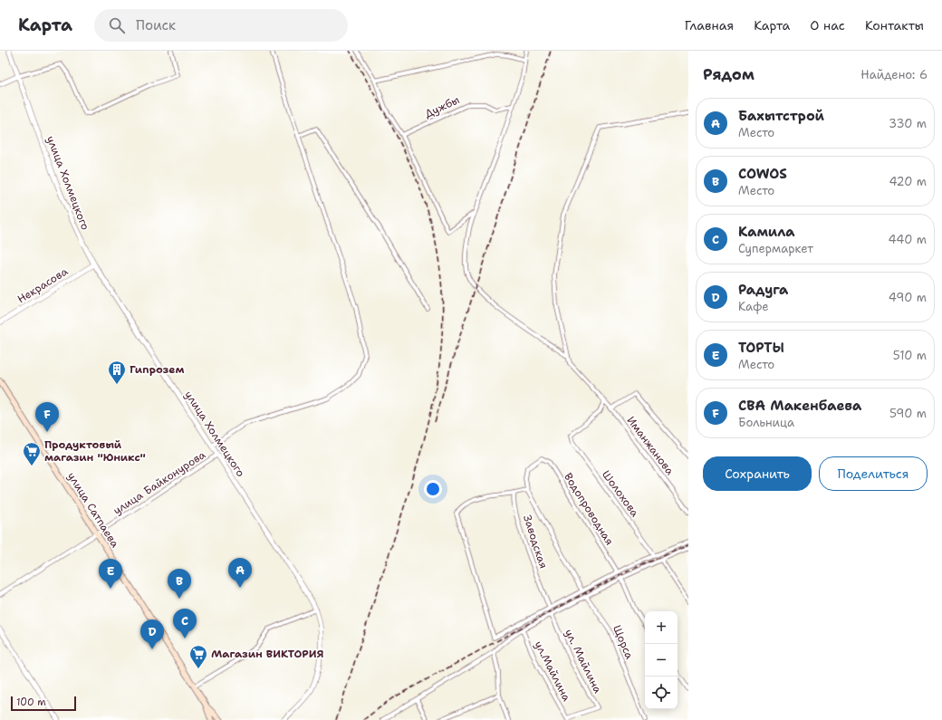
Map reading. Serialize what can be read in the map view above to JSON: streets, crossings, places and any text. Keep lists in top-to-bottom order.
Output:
{
  "streets": {
    "main road": ["улица Сатпаева"],
    "street": [
      "Дужбы",
      "улица Холмецкого",
      "Некрасова",
      "Иманжанова",
      "улица Байконурова",
      "Шолохова",
      "Водопроводная",
      "Заводская",
      "Щорса",
      "ул. Майлина",
      "ул.Майлина"
    ]
  },
  "crossings": [
    ["улица Холмецкого", "Некрасова"],
    ["улица Холмецкого", "улица Байконурова"],
    ["Иманжанова", "Шолохова"],
    ["улица Байконурова", "улица Сатпаева"],
    ["ул. Майлина", "ул.Майлина"]
  ],
  "places": {
    "building": ["Гипрозем"],
    "supermarket": ["Продуктовый магазин \"Юникс\"", "Магазин ВИКТОРИЯ"]
  },
  "scale_bar": "100 m",
  "page": {
    "header": "Карта",
    "search": "Поиск",
    "nav": [
      "Главная",
      "Карта",
      "О нас",
      "Контакты"
    ],
    "heading": ["Рядом", "Найдено: 6"],
    "list": [
      {
        "mark": "A",
        "name": "Бахытстрой",
        "note": "Место",
        "value": "330 m"
      },
      {
        "mark": "B",
        "name": "COWOS",
        "note": "Место",
        "value": "420 m"
      },
      {
        "mark": "C",
        "name": "Камила",
        "note": "Супермаркет",
        "value": "440 m"
      },
      {
        "mark": "D",
        "name": "Радуга",
        "note": "Кафе",
        "value": "490 m"
      },
      {
        "mark": "E",
        "name": "ТОРТЫ",
        "note": "Место",
        "value": "510 m"
      },
      {
        "mark": "F",
        "name": "СВА Макенбаева",
        "note": "Больница",
        "value": "590 m"
      }
    ],
    "pins": [
      "F",
      "A",
      "E",
      "B",
      "C",
      "D"
    ],
    "buttons": ["Сохранить", "Поделиться"],
    "map_buttons": ["+", "−"],
    "scale": "100 m"
  }
}
